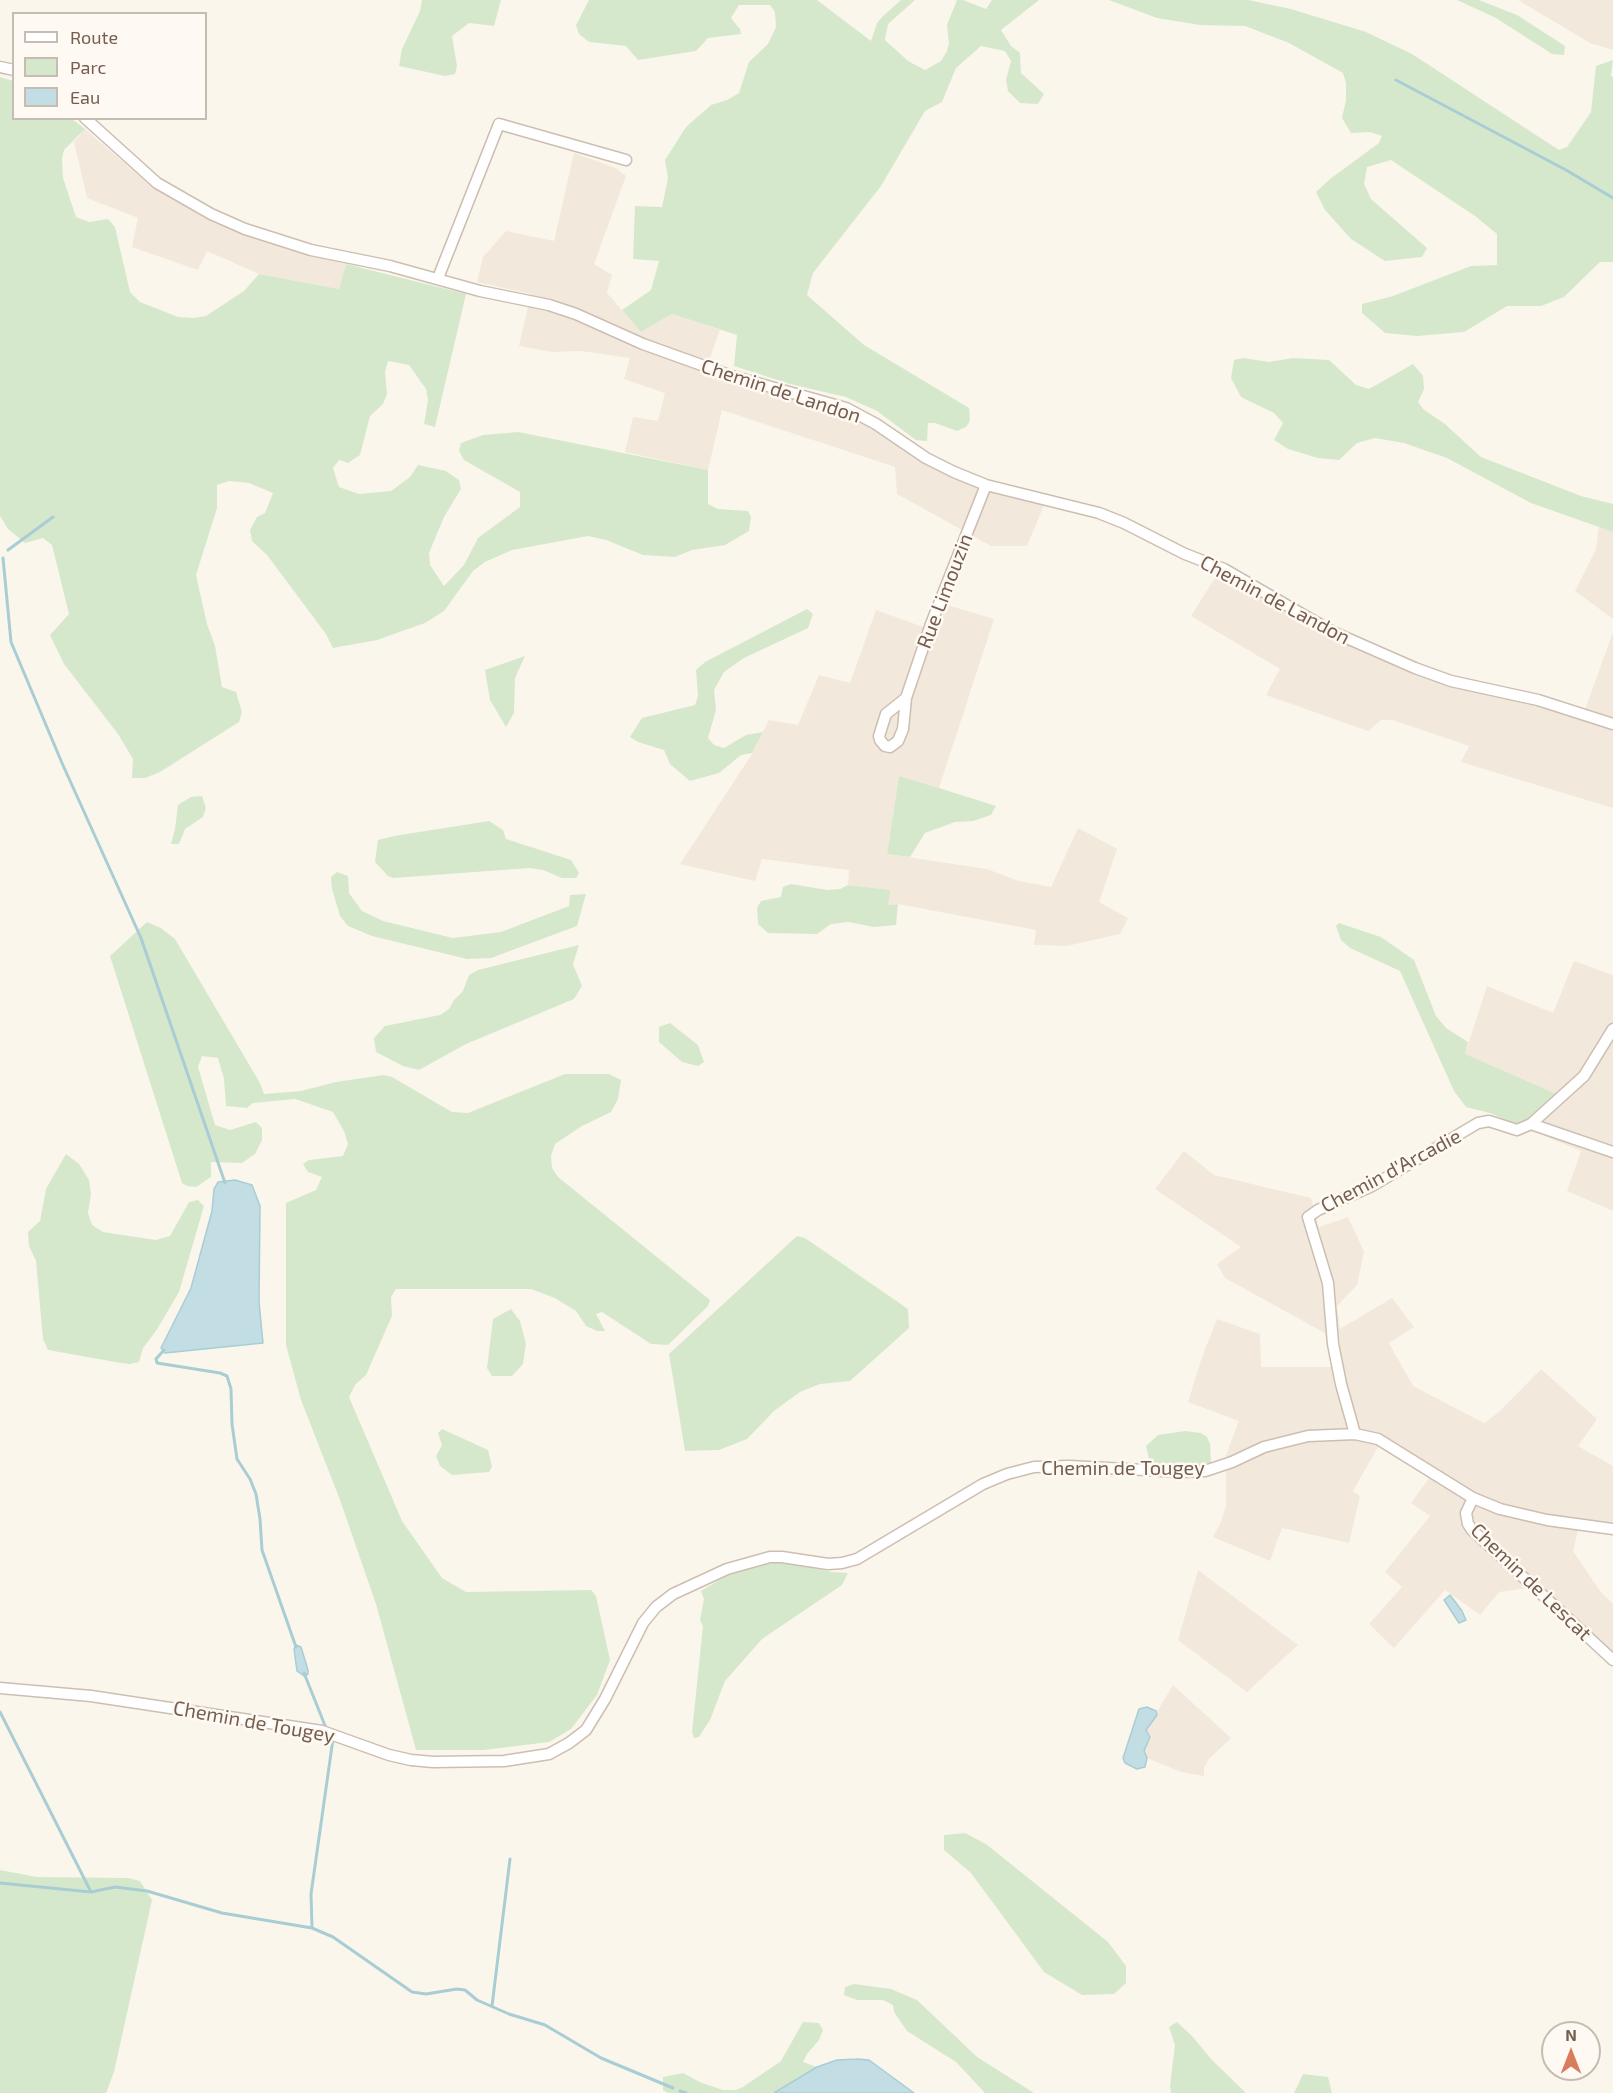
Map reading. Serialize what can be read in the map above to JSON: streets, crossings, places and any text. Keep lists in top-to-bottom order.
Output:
{
  "streets": {
    "street": [
      "Chemin de Landon",
      "Rue Limouzin",
      "Chemin d'Arcadie",
      "Chemin de Tougey",
      "Chemin de Lescat"
    ]
  },
  "crossings": [
    ["Chemin de Landon", "Rue Limouzin"],
    ["Chemin d'Arcadie", "Chemin de Tougey"],
    ["Chemin de Tougey", "Chemin de Lescat"]
  ],
  "legend": ["Route", "Parc", "Eau"],
  "north": "top"
}
